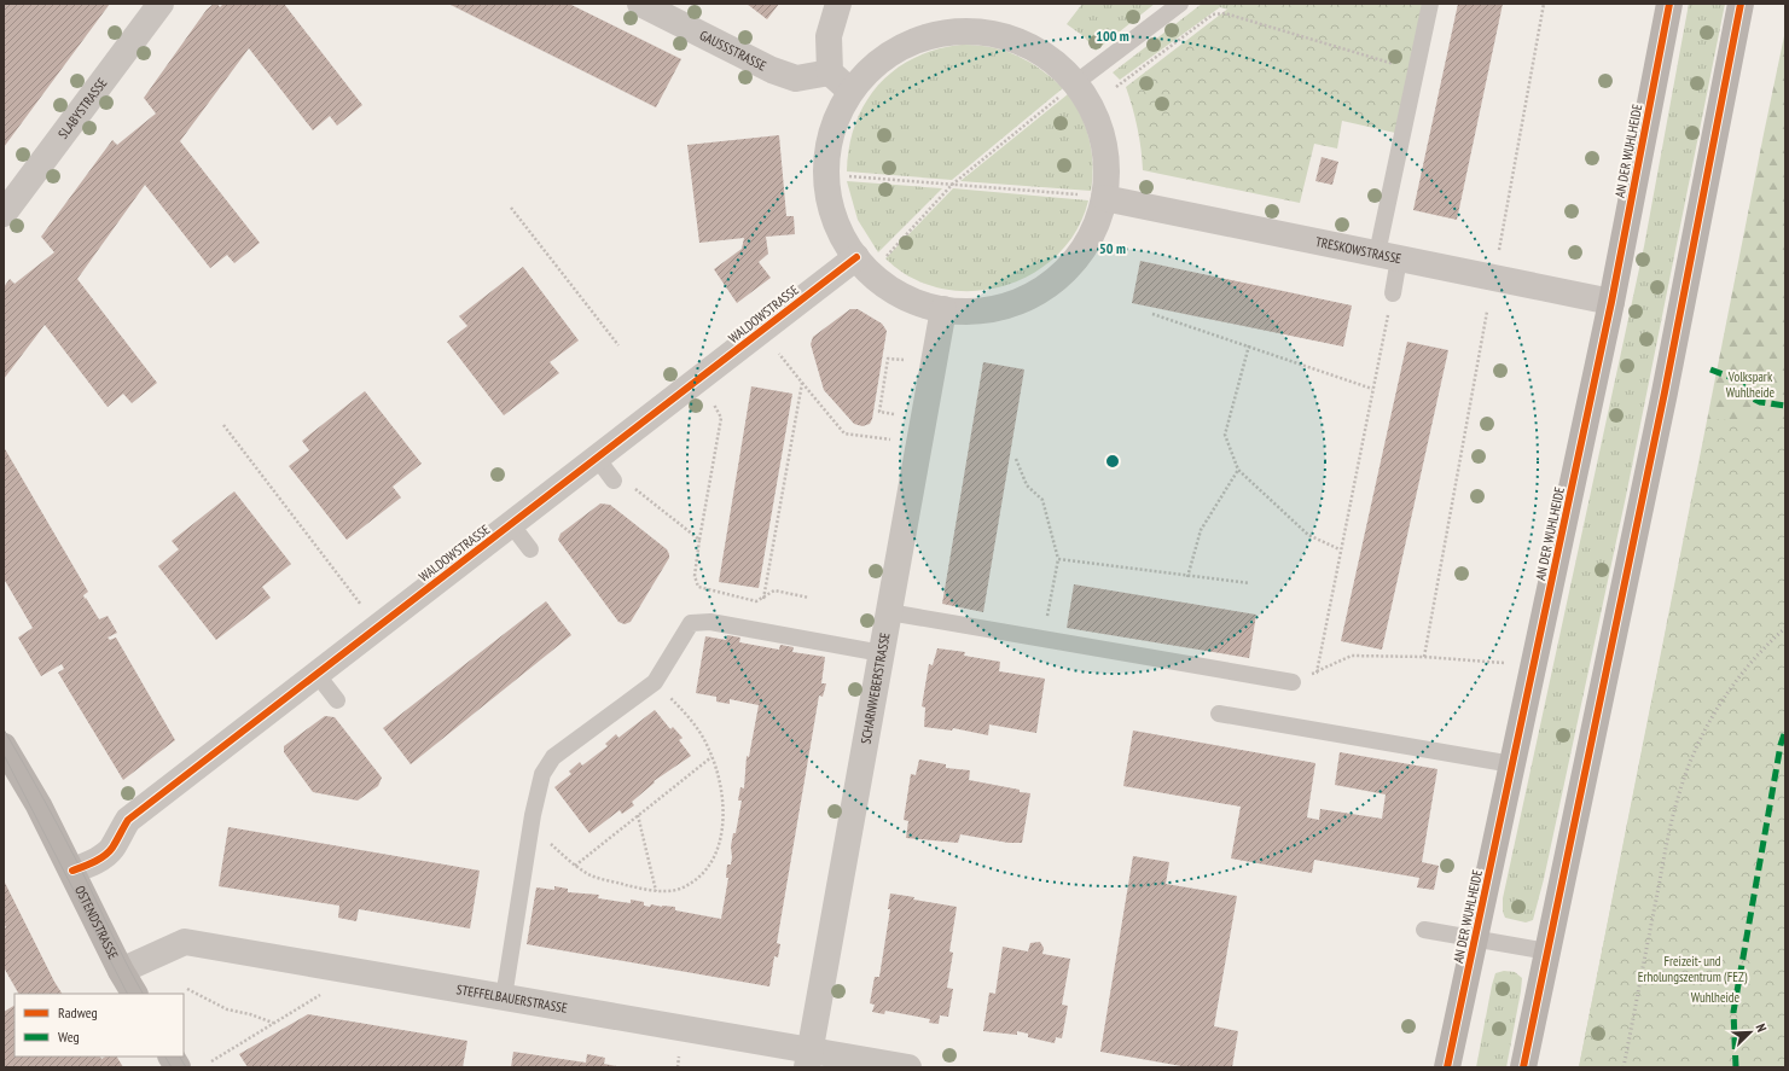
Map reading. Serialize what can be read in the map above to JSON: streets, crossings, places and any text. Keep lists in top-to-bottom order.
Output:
{
  "streets": {
    "main road": ["AN DER WUHLHEIDE", "OSTENDSTRASSE"],
    "street": [
      "GAUSSSTRASSE",
      "SLABYSTRASSE",
      "TRESKOWSTRASSE",
      "WALDOWSTRASSE",
      "SCHARNWEBERSTRASSE",
      "STEFFELBAUERSTRASSE"
    ]
  },
  "crossings": [
    ["AN DER WUHLHEIDE", "TRESKOWSTRASSE"],
    ["WALDOWSTRASSE", "OSTENDSTRASSE"],
    ["SCHARNWEBERSTRASSE", "STEFFELBAUERSTRASSE"],
    ["OSTENDSTRASSE", "STEFFELBAUERSTRASSE"]
  ],
  "parks": ["Volkspark Wuhlheide", "Freizeit- und Erholungszentrum (FEZ)", "Wuhlheide"],
  "legend": ["Radweg", "Weg"],
  "north": "top right",
  "rings": ["100 m", "50 m"]
}
